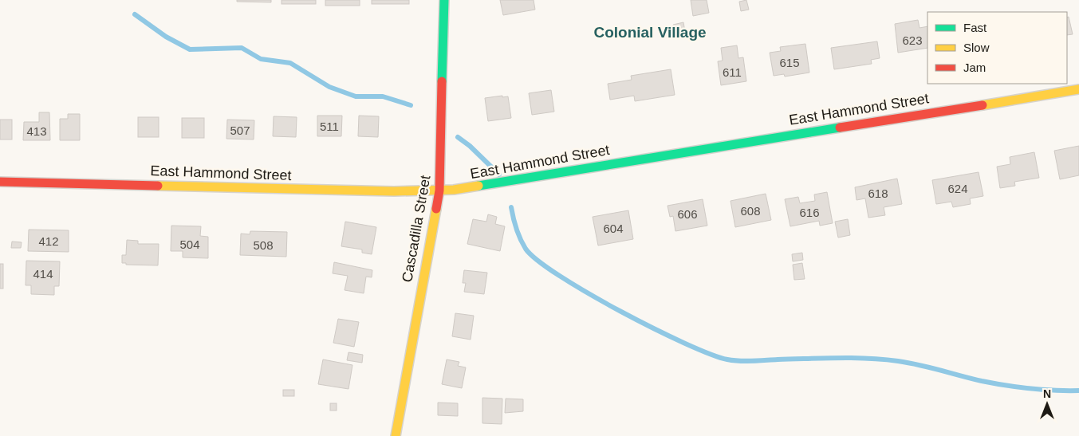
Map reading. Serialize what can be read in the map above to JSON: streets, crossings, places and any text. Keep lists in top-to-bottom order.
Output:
{
  "streets": {
    "street": ["East Hammond Street", "Cascadilla Street"]
  },
  "crossings": [
    ["East Hammond Street", "Cascadilla Street"]
  ],
  "districts": ["Colonial Village"],
  "house_numbers": [
    "623",
    "615",
    "611",
    "511",
    "507",
    "413",
    "624",
    "618",
    "608",
    "616",
    "606",
    "604",
    "412",
    "504",
    "508",
    "414"
  ],
  "legend": ["Fast", "Slow", "Jam"],
  "north": "top"
}
